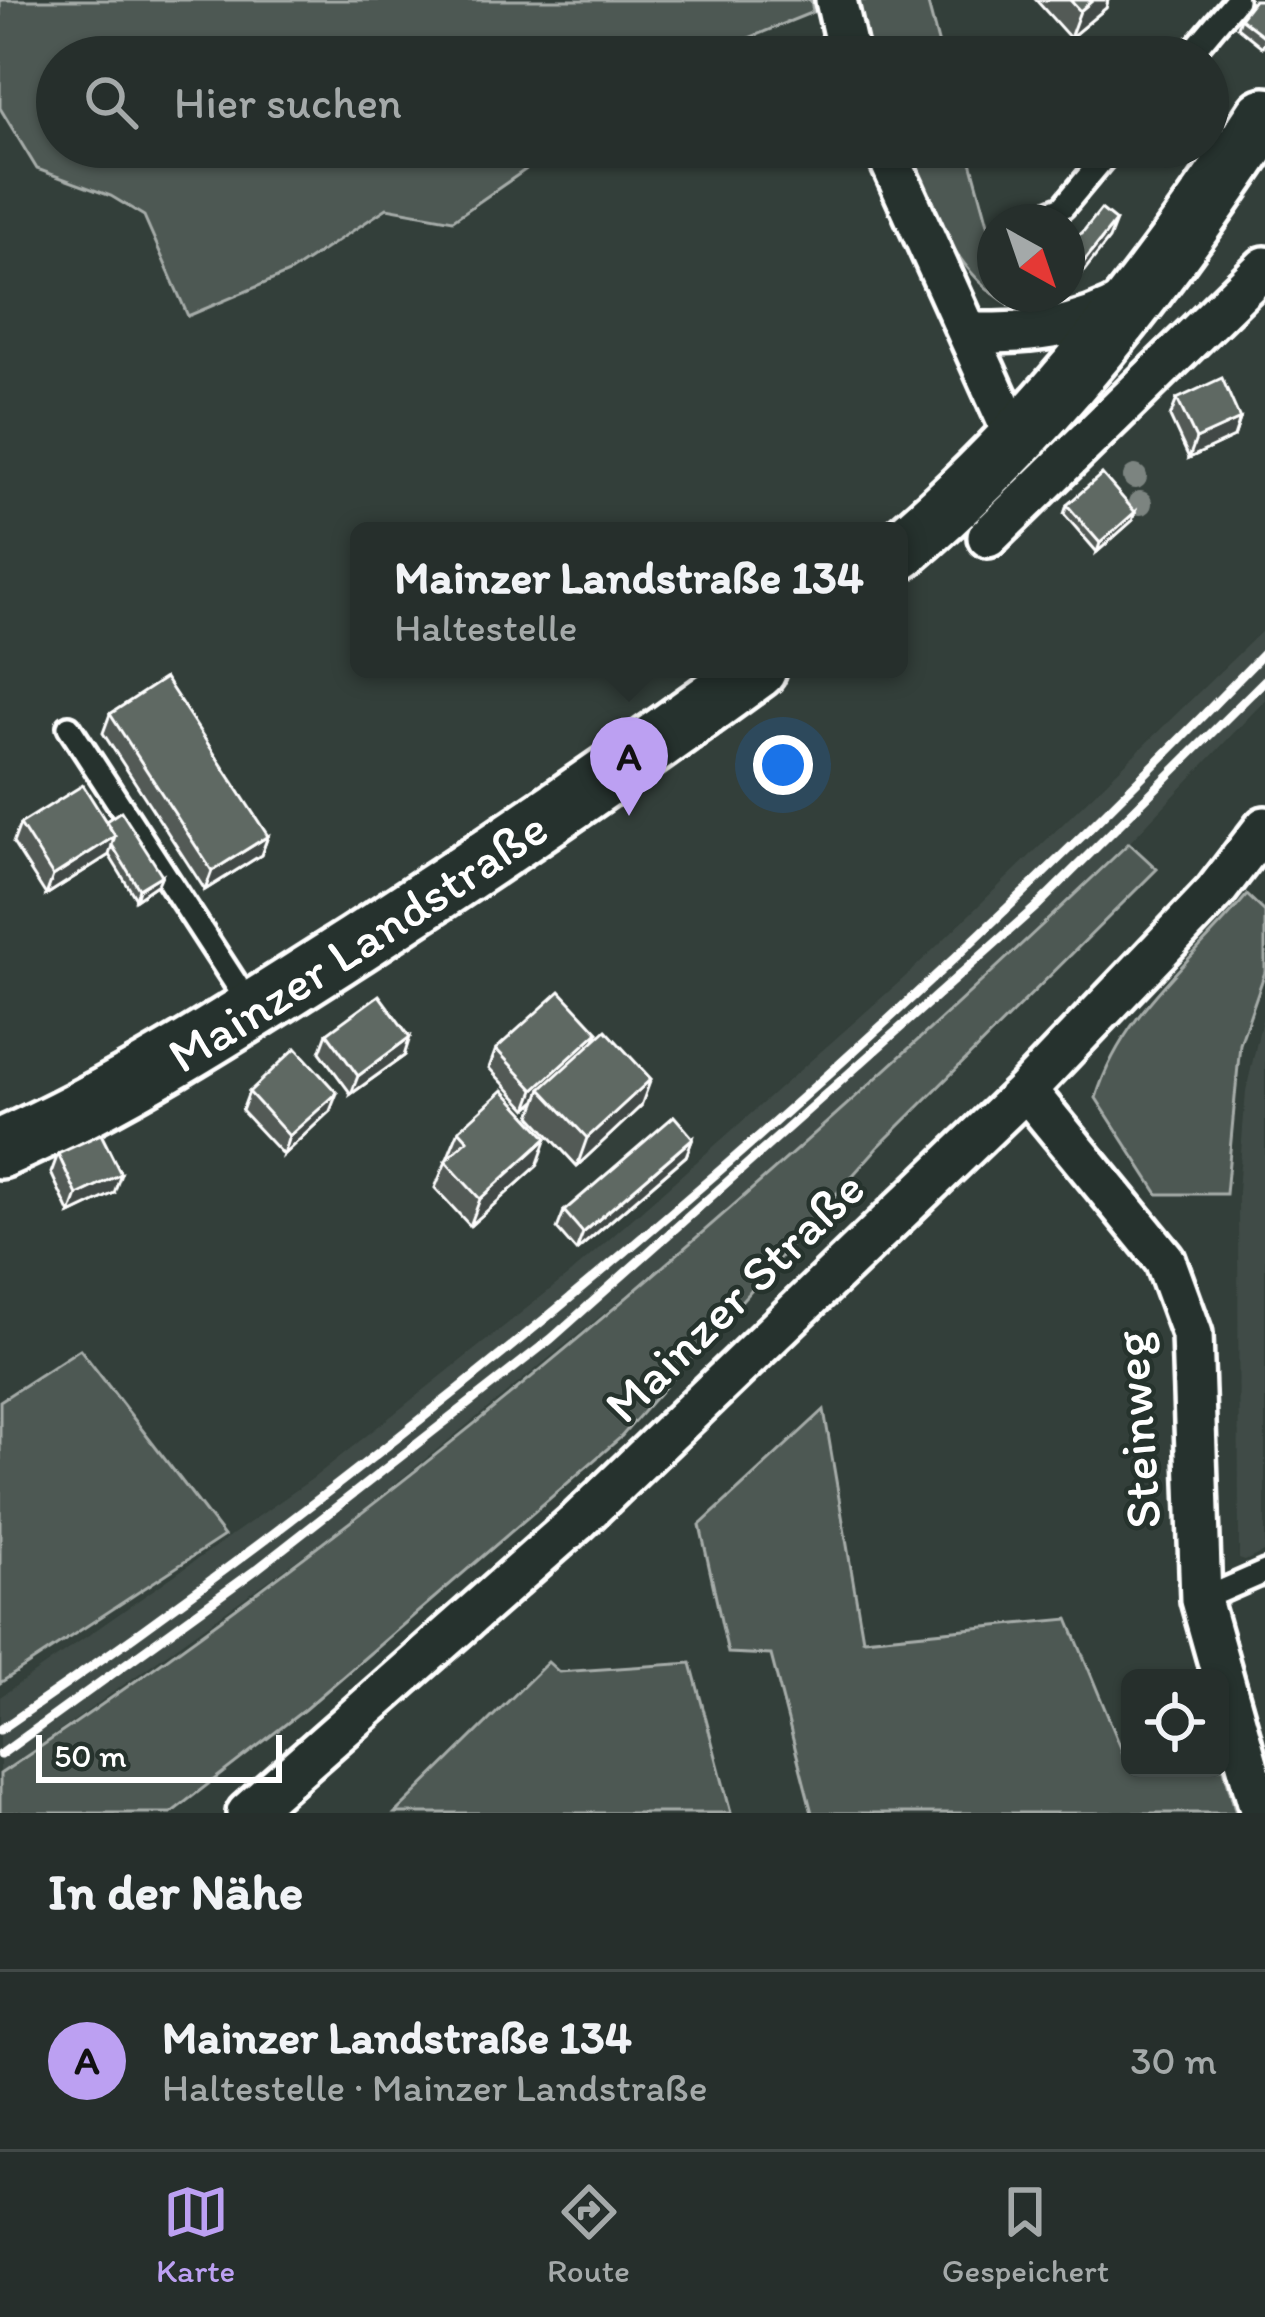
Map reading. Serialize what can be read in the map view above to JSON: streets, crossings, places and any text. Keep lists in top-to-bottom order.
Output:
{
  "streets": {
    "main road": ["Mainzer Landstraße"],
    "street": ["Mainzer Straße", "Steinweg"]
  },
  "crossings": [
    ["Mainzer Straße", "Steinweg"]
  ],
  "scale_bar": "50 m",
  "north": "bottom right",
  "page": {
    "search": "Hier suchen",
    "popup": ["Mainzer Landstraße 134", "Haltestelle"],
    "pins": "A",
    "scale": "50 m",
    "heading": "In der Nähe",
    "list": [
      {
        "mark": "A",
        "name": "Mainzer Landstraße 134",
        "note": "Haltestelle · Mainzer Landstraße",
        "value": "30 m"
      }
    ],
    "nav": ["Karte", "Route", "Gespeichert"]
  }
}
